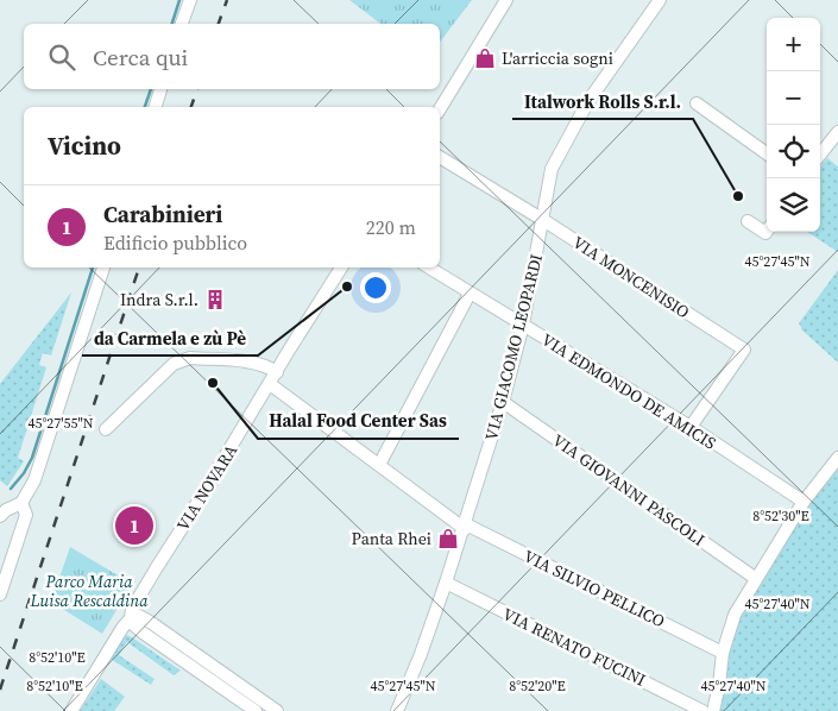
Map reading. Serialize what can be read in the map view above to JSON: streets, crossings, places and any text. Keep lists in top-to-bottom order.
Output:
{
  "streets": {
    "street": [
      "VIA MONCENISIO",
      "VIA GIACOMO LEOPARDI",
      "VIA EDMONDO DE AMICIS",
      "VIA NOVARA",
      "VIA GIOVANNI PASCOLI",
      "VIA SILVIO PELLICO",
      "VIA RENATO FUCINI"
    ]
  },
  "crossings": [
    ["VIA MONCENISIO", "VIA GIACOMO LEOPARDI"],
    ["VIA MONCENISIO", "VIA EDMONDO DE AMICIS"],
    ["VIA GIACOMO LEOPARDI", "VIA EDMONDO DE AMICIS"],
    ["VIA GIACOMO LEOPARDI", "VIA GIOVANNI PASCOLI"],
    ["VIA GIACOMO LEOPARDI", "VIA SILVIO PELLICO"],
    ["VIA GIACOMO LEOPARDI", "VIA RENATO FUCINI"],
    ["VIA NOVARA", "VIA SILVIO PELLICO"]
  ],
  "parks": ["Parco Maria Luisa Rescaldina"],
  "places": {
    "shop": ["L'arriccia sogni", "Panta Rhei"],
    "other": ["Italwork Rolls S.r.l.", "da Carmela e zù Pè", "Halal Food Center Sas"],
    "building": ["Indra S.r.l."]
  },
  "page": {
    "map_buttons": ["+", "−"],
    "search": "Cerca qui",
    "heading": "Vicino",
    "list": [
      {
        "mark": "1",
        "name": "Carabinieri",
        "note": "Edificio pubblico",
        "value": "220 m"
      }
    ],
    "pins": "1"
  },
  "coordinates": [
    "45°27'45\"N",
    "45°27'55\"N",
    "8°52'30\"E",
    "45°27'40\"N",
    "8°52'10\"E",
    "8°52'20\"E"
  ]
}
